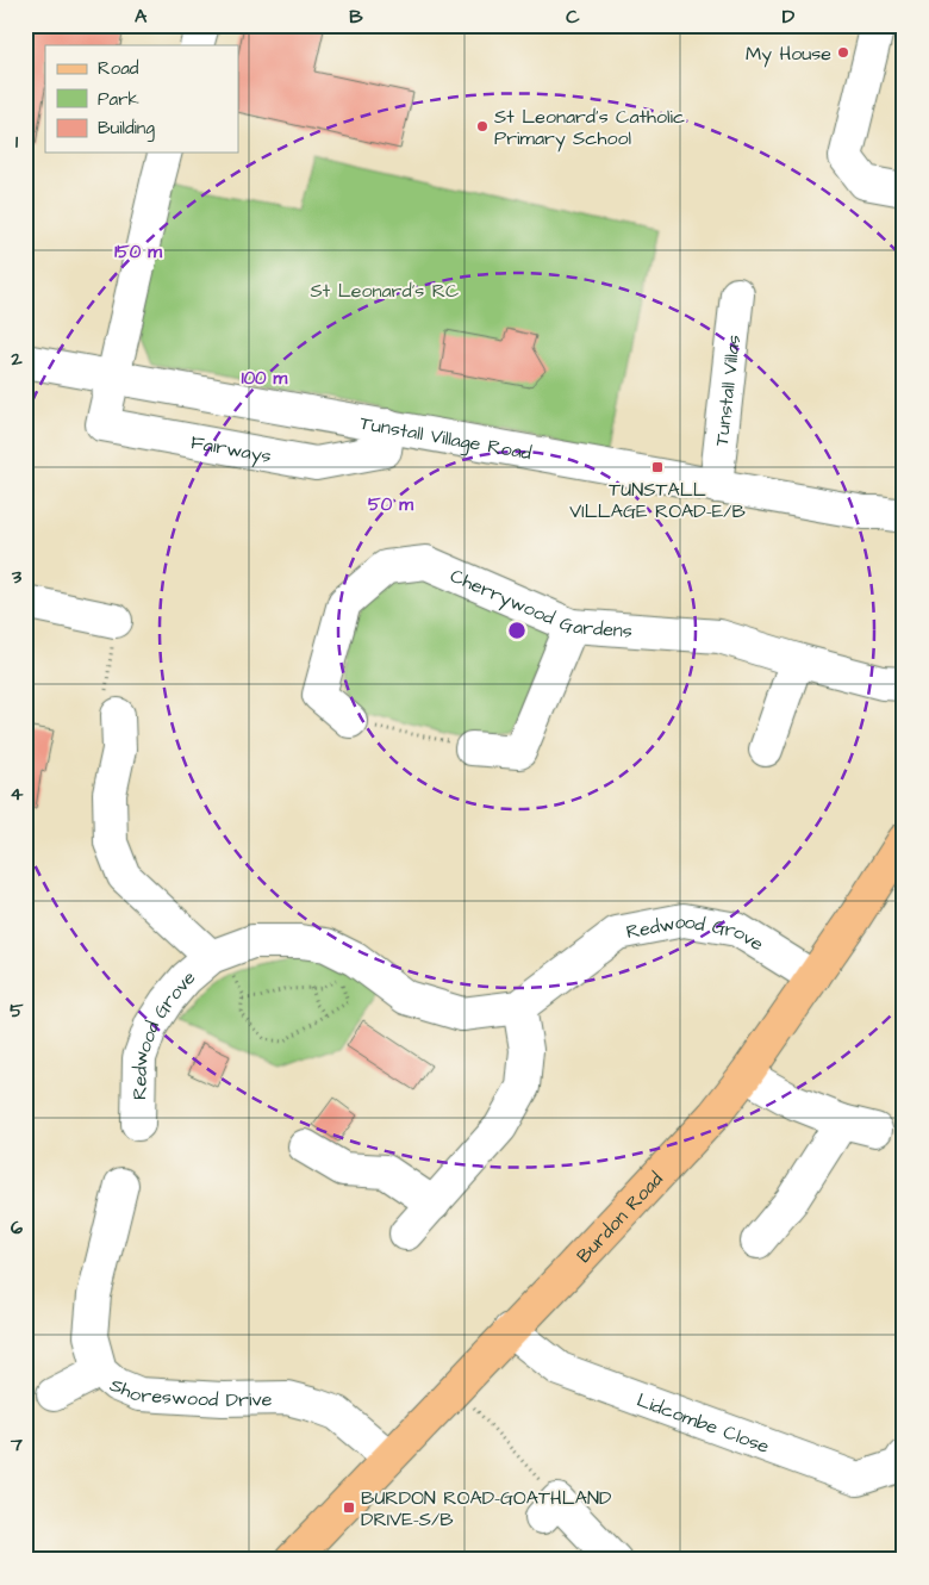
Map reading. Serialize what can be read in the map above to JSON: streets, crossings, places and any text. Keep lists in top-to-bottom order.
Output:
{
  "streets": {
    "main road": ["Burdon Road"],
    "street": [
      "Tunstall Villas",
      "Tunstall Village Road",
      "Fairways",
      "Cherrywood Gardens",
      "Redwood Grove",
      "Shoreswood Drive",
      "Lidcombe Close"
    ]
  },
  "crossings": [
    ["Tunstall Villas", "Tunstall Village Road"],
    ["Tunstall Village Road", "Fairways"],
    ["Redwood Grove", "Burdon Road"],
    ["Burdon Road", "Shoreswood Drive"],
    ["Burdon Road", "Lidcombe Close"]
  ],
  "parks": ["St Leonard's RC"],
  "places": {
    "other": ["My House", "St Leonard's Catholic Primary School"],
    "transit": ["TUNSTALL VILLAGE ROAD-E/B", "BURDON ROAD-GOATHLAND DRIVE-S/B"]
  },
  "legend": ["Road", "Park", "Building"],
  "grid": {
    "columns": [
      "A",
      "B",
      "C",
      "D"
    ],
    "rows": [
      "1",
      "2",
      "3",
      "4",
      "5",
      "6",
      "7"
    ]
  },
  "rings": ["150 m", "100 m", "50 m"]
}
